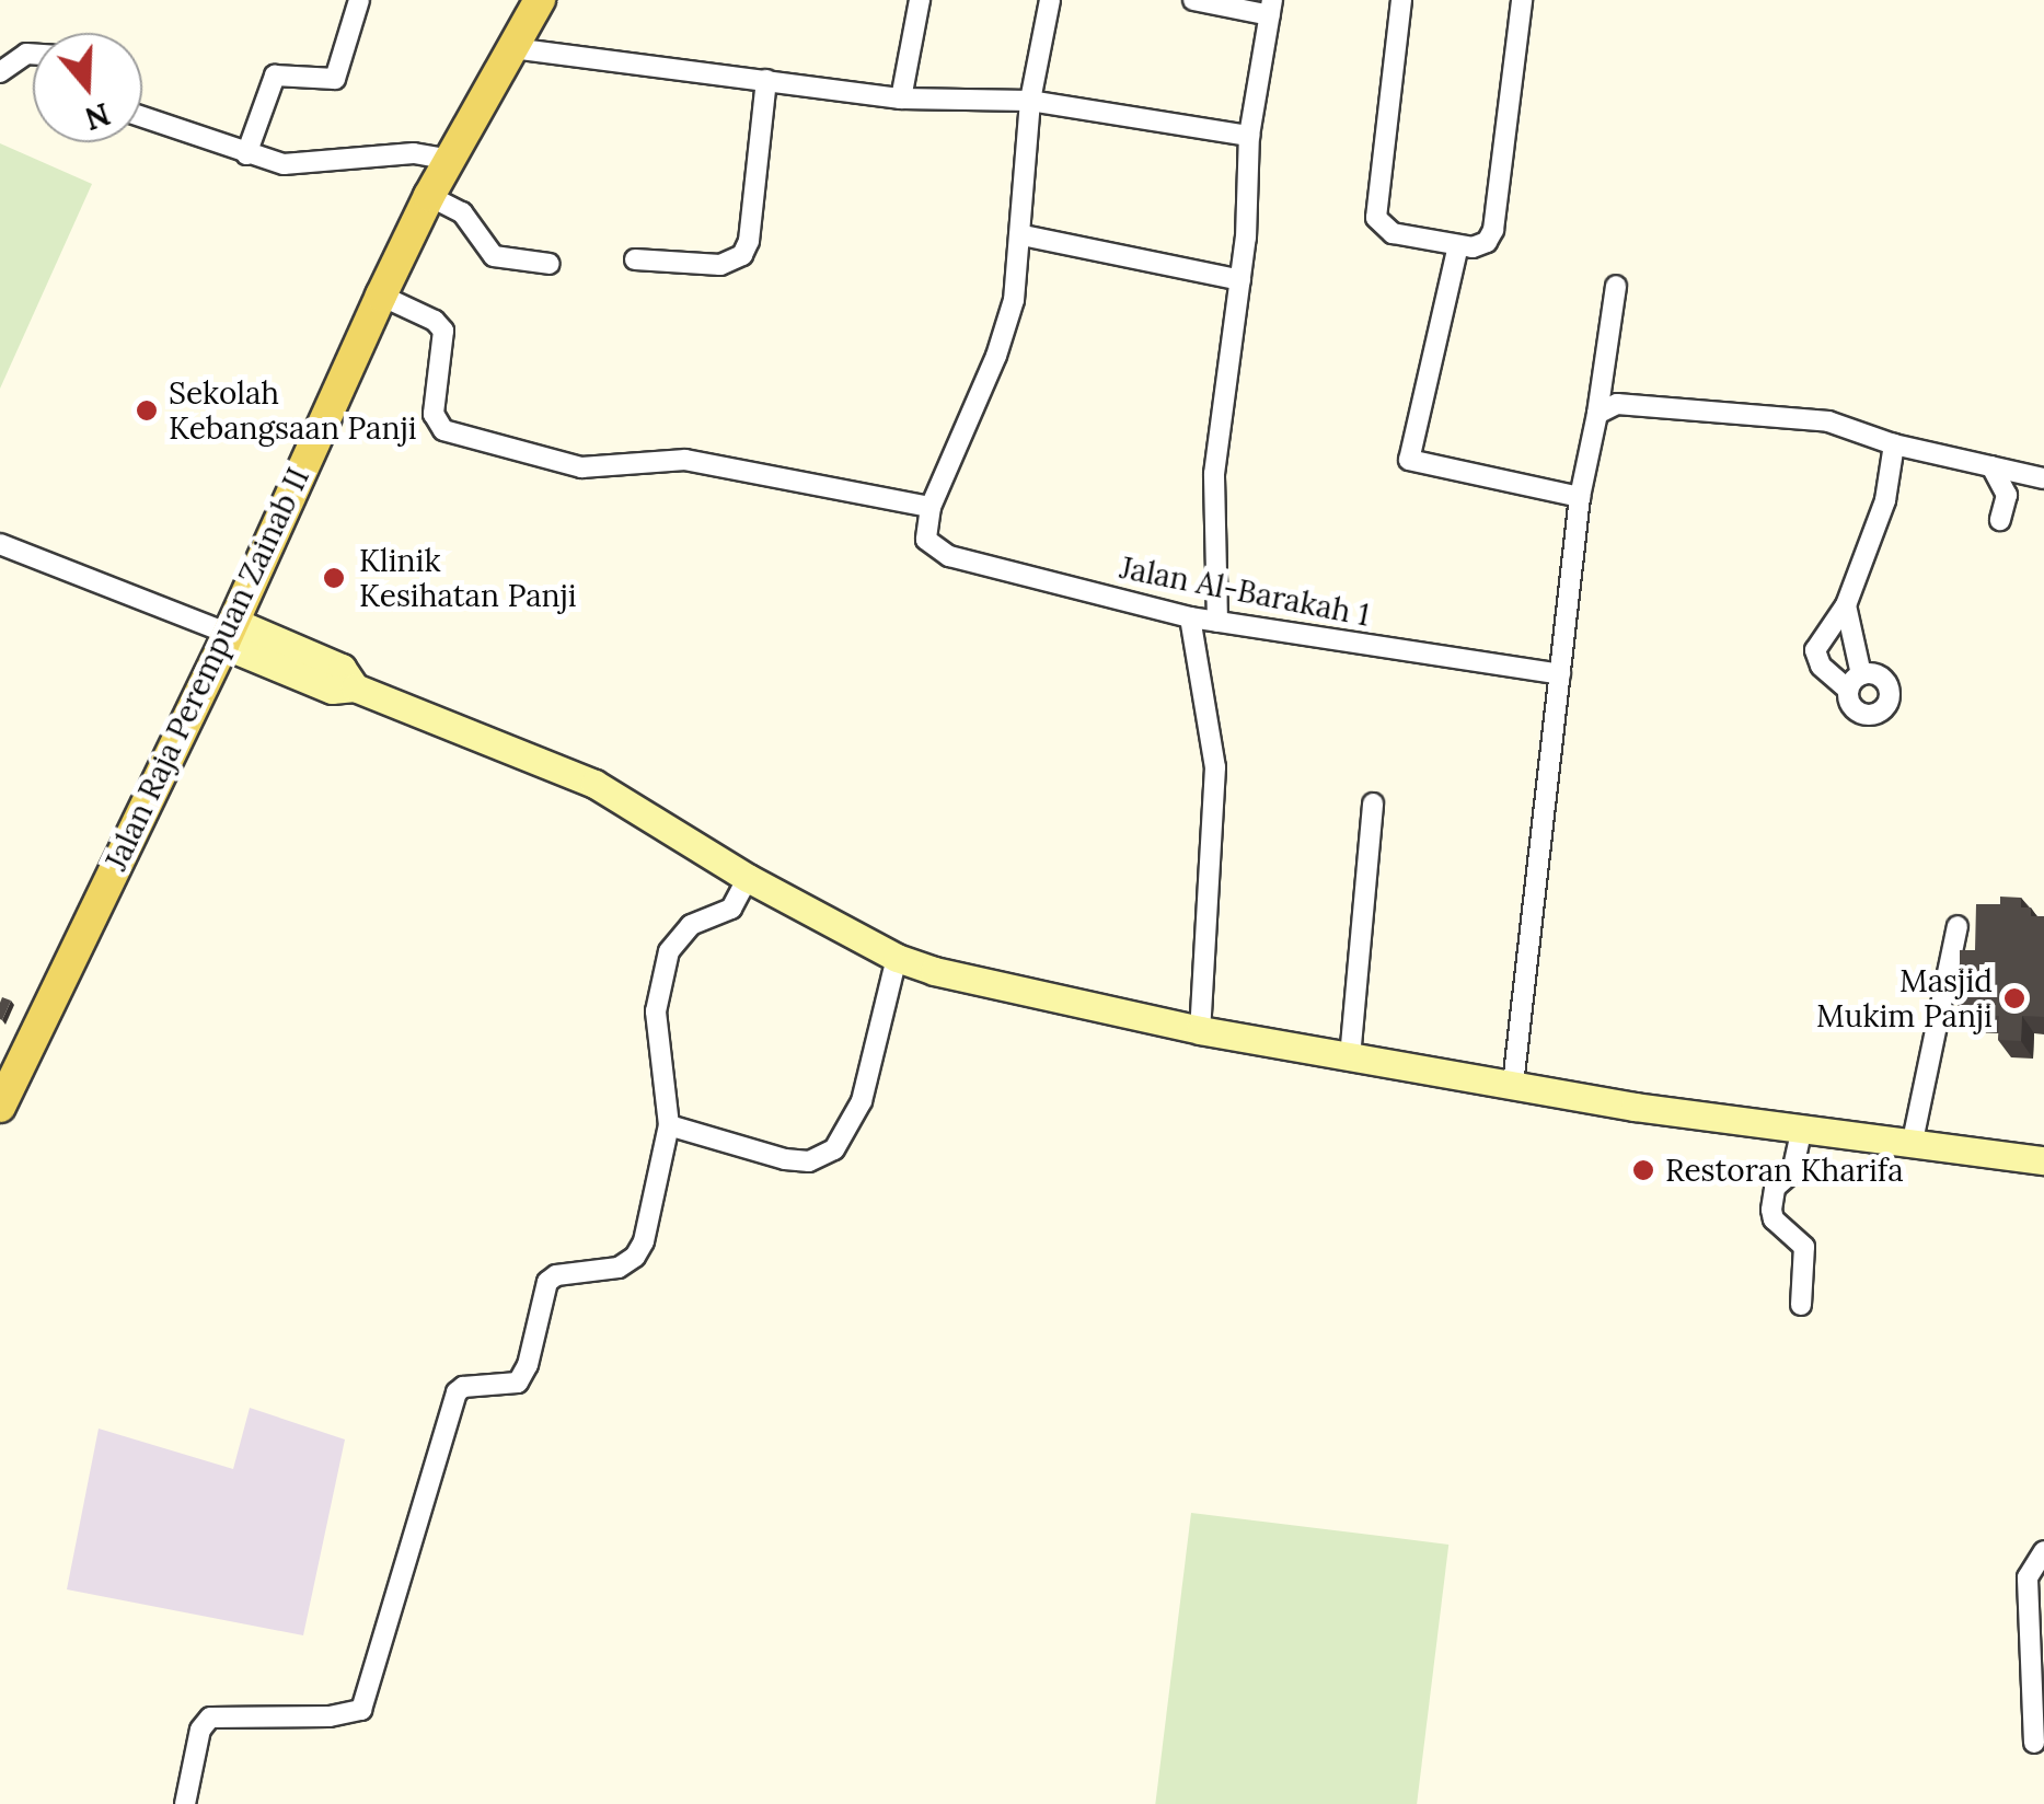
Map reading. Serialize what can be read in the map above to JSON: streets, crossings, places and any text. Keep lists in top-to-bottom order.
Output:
{
  "streets": {
    "main road": ["Jalan Raja Perempuan Zainab II"],
    "street": ["Jalan Al-Barakah 1"]
  },
  "places": [
    "Sekolah Kebangsaan Panji",
    "Klinik Kesihatan Panji",
    "Masjid Mukim Panji",
    "Restoran Kharifa"
  ],
  "north": "bottom"
}
